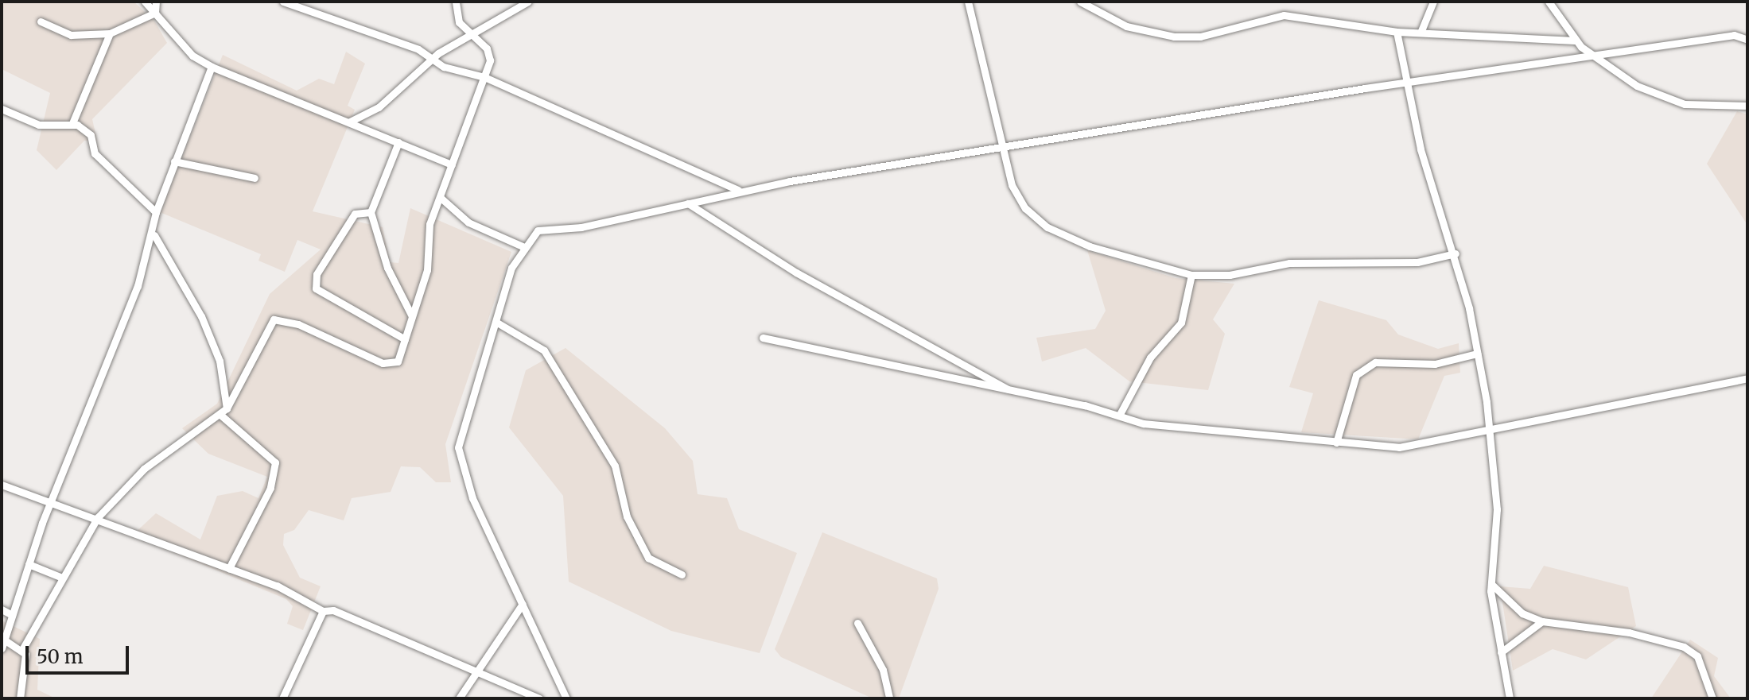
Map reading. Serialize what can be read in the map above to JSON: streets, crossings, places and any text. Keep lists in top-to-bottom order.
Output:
{
  "scale_bar": "50 m"
}
